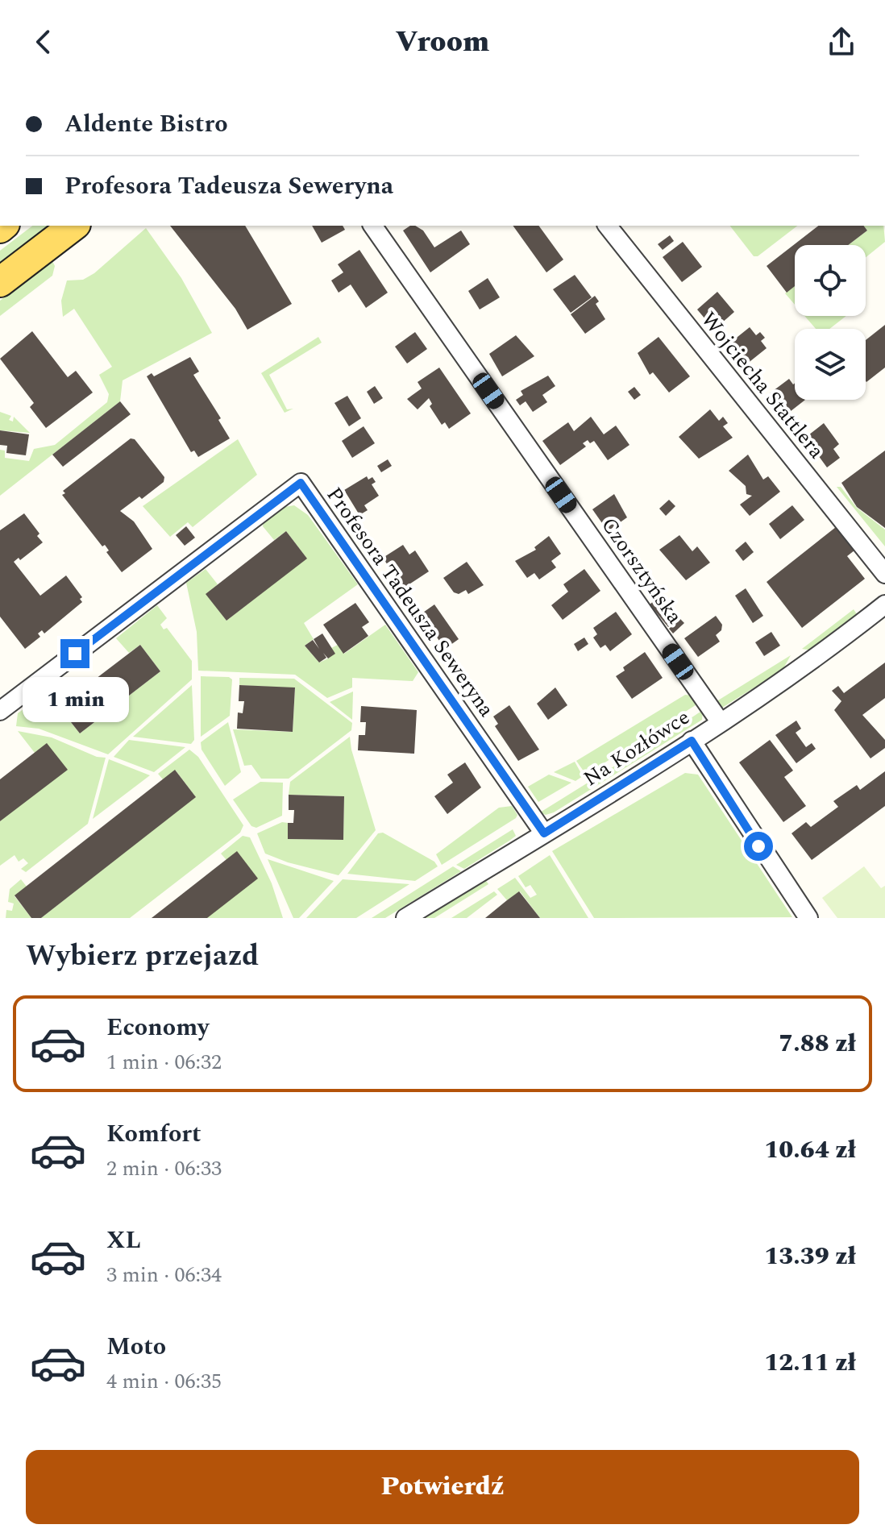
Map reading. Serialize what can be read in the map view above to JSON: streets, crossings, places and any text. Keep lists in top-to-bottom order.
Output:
{
  "streets": {
    "street": [
      "Wojciecha Stattlera",
      "Czorsztyńska",
      "Profesora Tadeusza Seweryna",
      "Na Kozłówce"
    ]
  },
  "crossings": [
    ["Czorsztyńska", "Na Kozłówce"],
    ["Profesora Tadeusza Seweryna", "Na Kozłówce"]
  ],
  "page": {
    "header": "Vroom",
    "banner": ["Aldente Bistro", "Profesora Tadeusza Seweryna"],
    "bubble": "1 min",
    "heading": "Wybierz przejazd",
    "list": [
      {
        "name": "Economy",
        "note": "1 min · 06:32",
        "value": "7.88 zł"
      },
      {
        "name": "Komfort",
        "note": "2 min · 06:33",
        "value": "10.64 zł"
      },
      {
        "name": "XL",
        "note": "3 min · 06:34",
        "value": "13.39 zł"
      },
      {
        "name": "Moto",
        "note": "4 min · 06:35",
        "value": "12.11 zł"
      }
    ],
    "buttons": "Potwierdź"
  }
}
